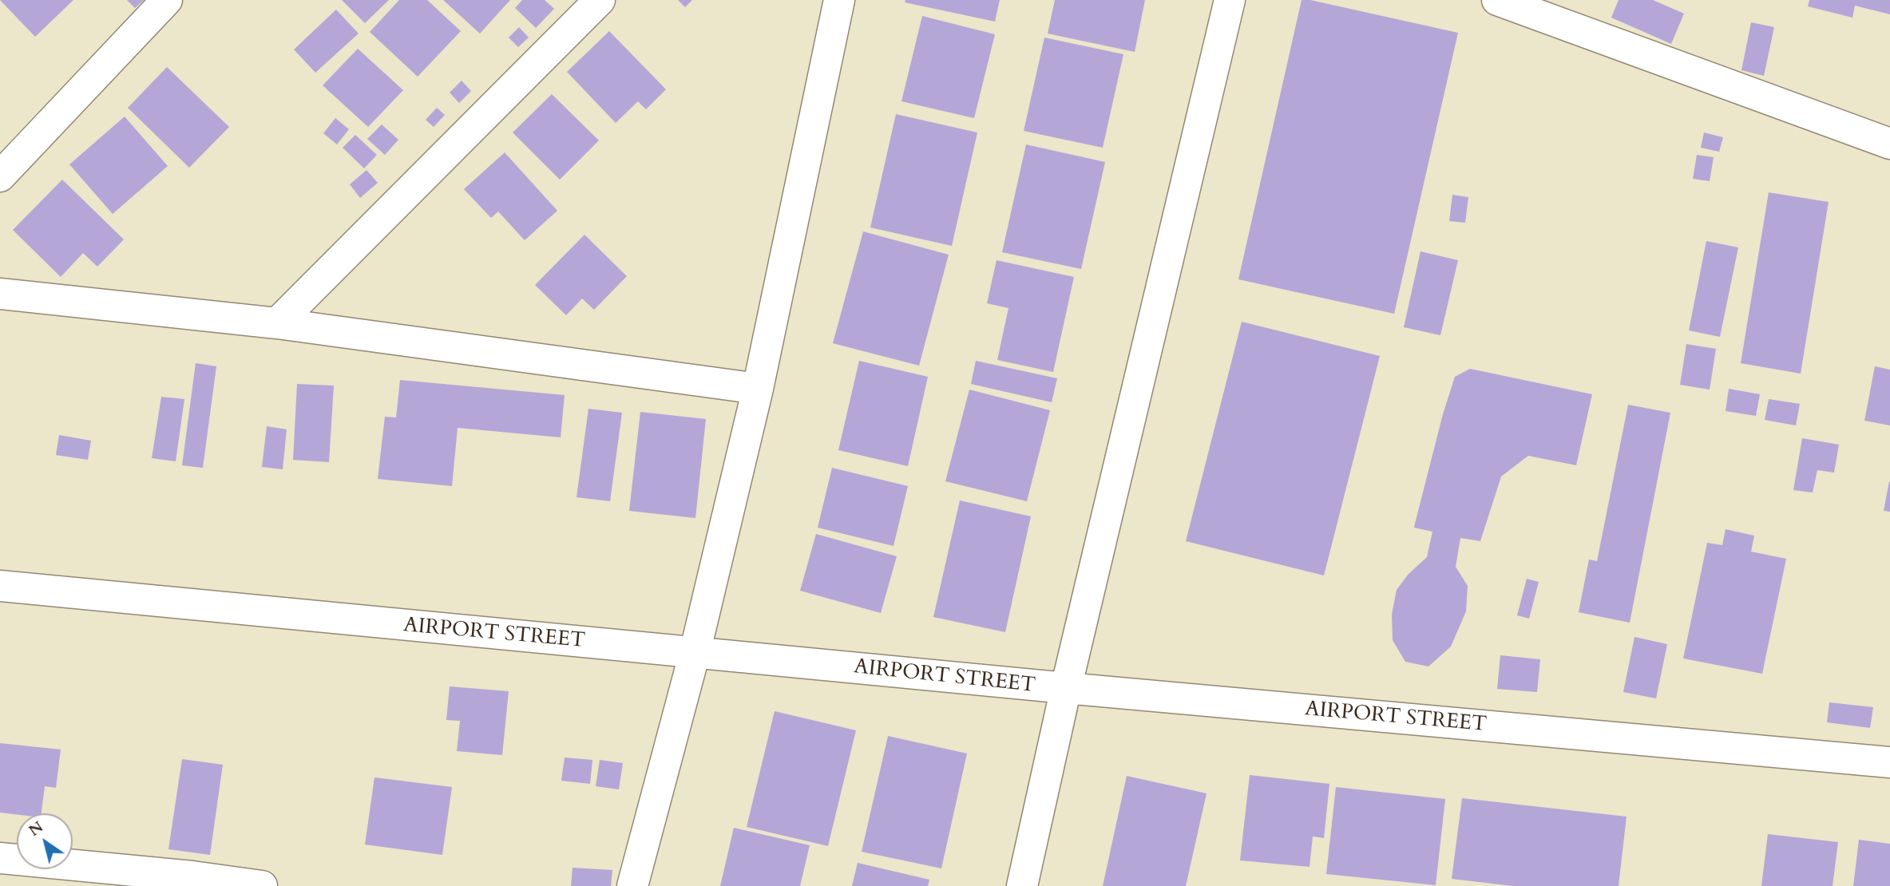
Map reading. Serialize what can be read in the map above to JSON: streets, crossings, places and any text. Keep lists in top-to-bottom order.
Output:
{
  "streets": {
    "street": ["AIRPORT STREET"]
  },
  "north": "top left"
}
